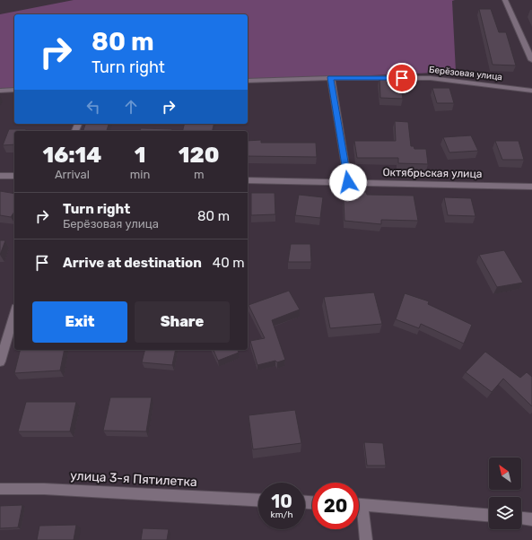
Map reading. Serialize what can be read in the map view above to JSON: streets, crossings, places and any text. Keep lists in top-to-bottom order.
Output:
{
  "streets": {
    "street": ["Берёзовая улица", "Октябрьская улица", "улица 3-я Пятилетка"]
  },
  "north": "top left",
  "page": {
    "turn": ["80 m", "Turn right"],
    "eta": [
      "16:14",
      "Arrival",
      "1",
      "min",
      "120",
      "m"
    ],
    "list": [
      {
        "name": "Turn right",
        "note": "Берёзовая улица",
        "value": "80 m"
      },
      {
        "name": "Arrive at destination",
        "value": "40 m"
      }
    ],
    "buttons": ["Exit", "Share"],
    "speed": "10 km/h",
    "limit": "20"
  }
}
